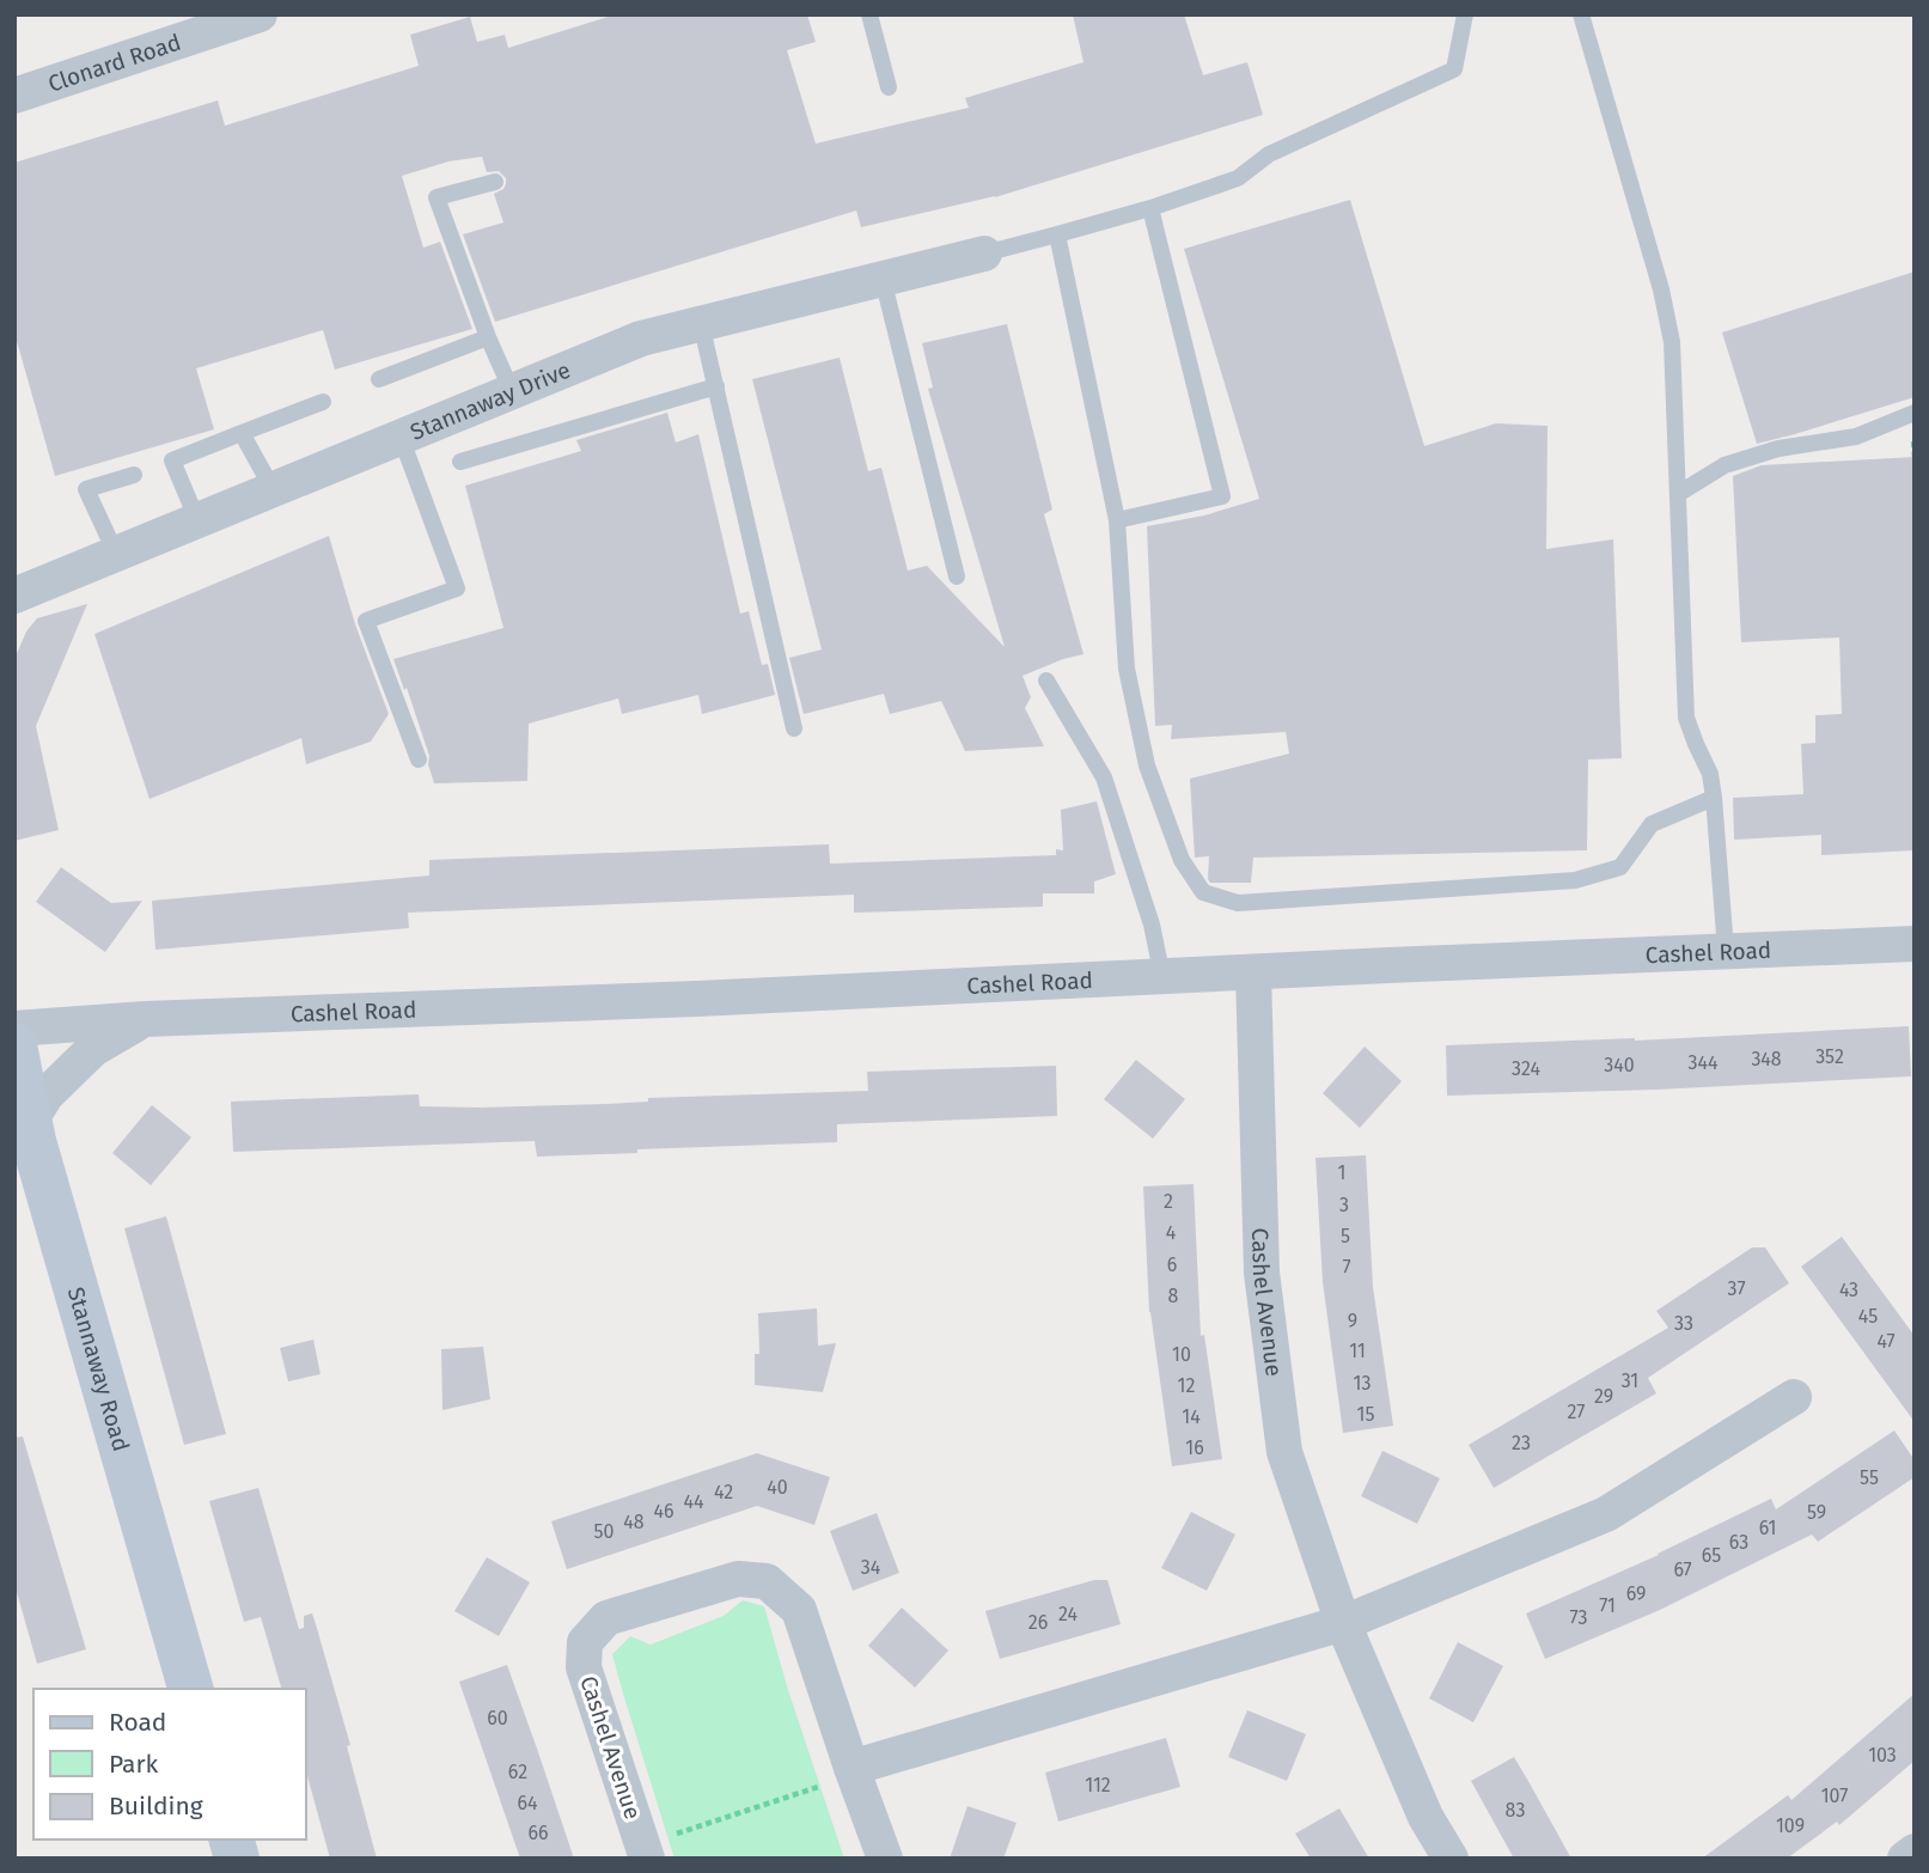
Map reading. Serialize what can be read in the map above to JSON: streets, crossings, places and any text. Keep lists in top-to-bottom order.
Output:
{
  "streets": {
    "street": [
      "Clonard Road",
      "Stannaway Drive",
      "Cashel Road",
      "Cashel Avenue",
      "Stannaway Road"
    ]
  },
  "crossings": [
    ["Cashel Road", "Cashel Avenue"],
    ["Cashel Road", "Stannaway Road"]
  ],
  "house_numbers": [
    "352",
    "348",
    "344",
    "340",
    "324",
    "1",
    "2",
    "3",
    "4",
    "5",
    "6",
    "7",
    "37",
    "43",
    "8",
    "45",
    "9",
    "33",
    "47",
    "11",
    "10",
    "31",
    "13",
    "12",
    "29",
    "27",
    "15",
    "14",
    "23",
    "16",
    "55",
    "40",
    "42",
    "44",
    "46",
    "59",
    "48",
    "61",
    "50",
    "63",
    "65",
    "34",
    "67",
    "69",
    "71",
    "24",
    "73",
    "26",
    "60",
    "103",
    "62",
    "112",
    "107",
    "64",
    "83",
    "109",
    "66"
  ],
  "legend": ["Road", "Park", "Building"]
}
